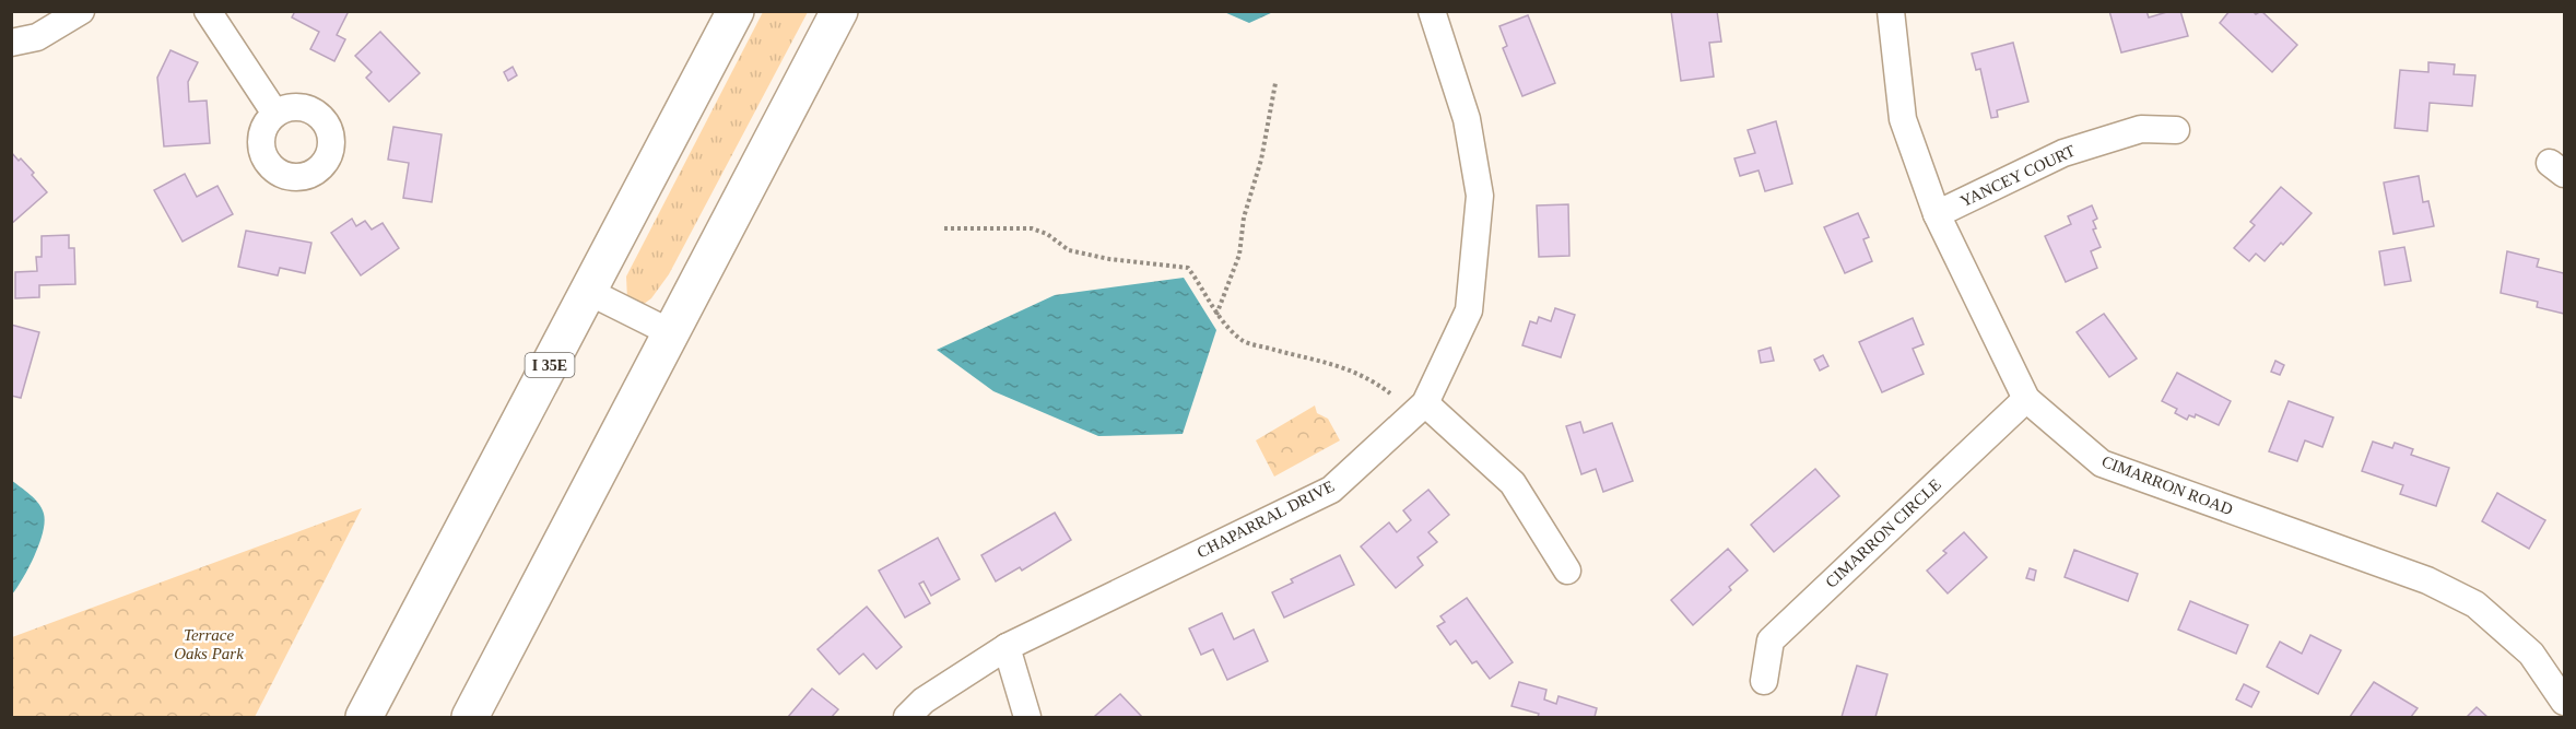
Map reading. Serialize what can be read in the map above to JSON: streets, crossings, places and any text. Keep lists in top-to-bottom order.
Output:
{
  "streets": {
    "highway": ["I 35E"],
    "street": [
      "YANCEY COURT",
      "CIMARRON ROAD",
      "CHAPARRAL DRIVE",
      "CIMARRON CIRCLE"
    ]
  },
  "crossings": [
    ["YANCEY COURT", "CIMARRON ROAD"],
    ["CIMARRON ROAD", "CIMARRON CIRCLE"]
  ],
  "parks": ["Terrace Oaks Park"]
}
